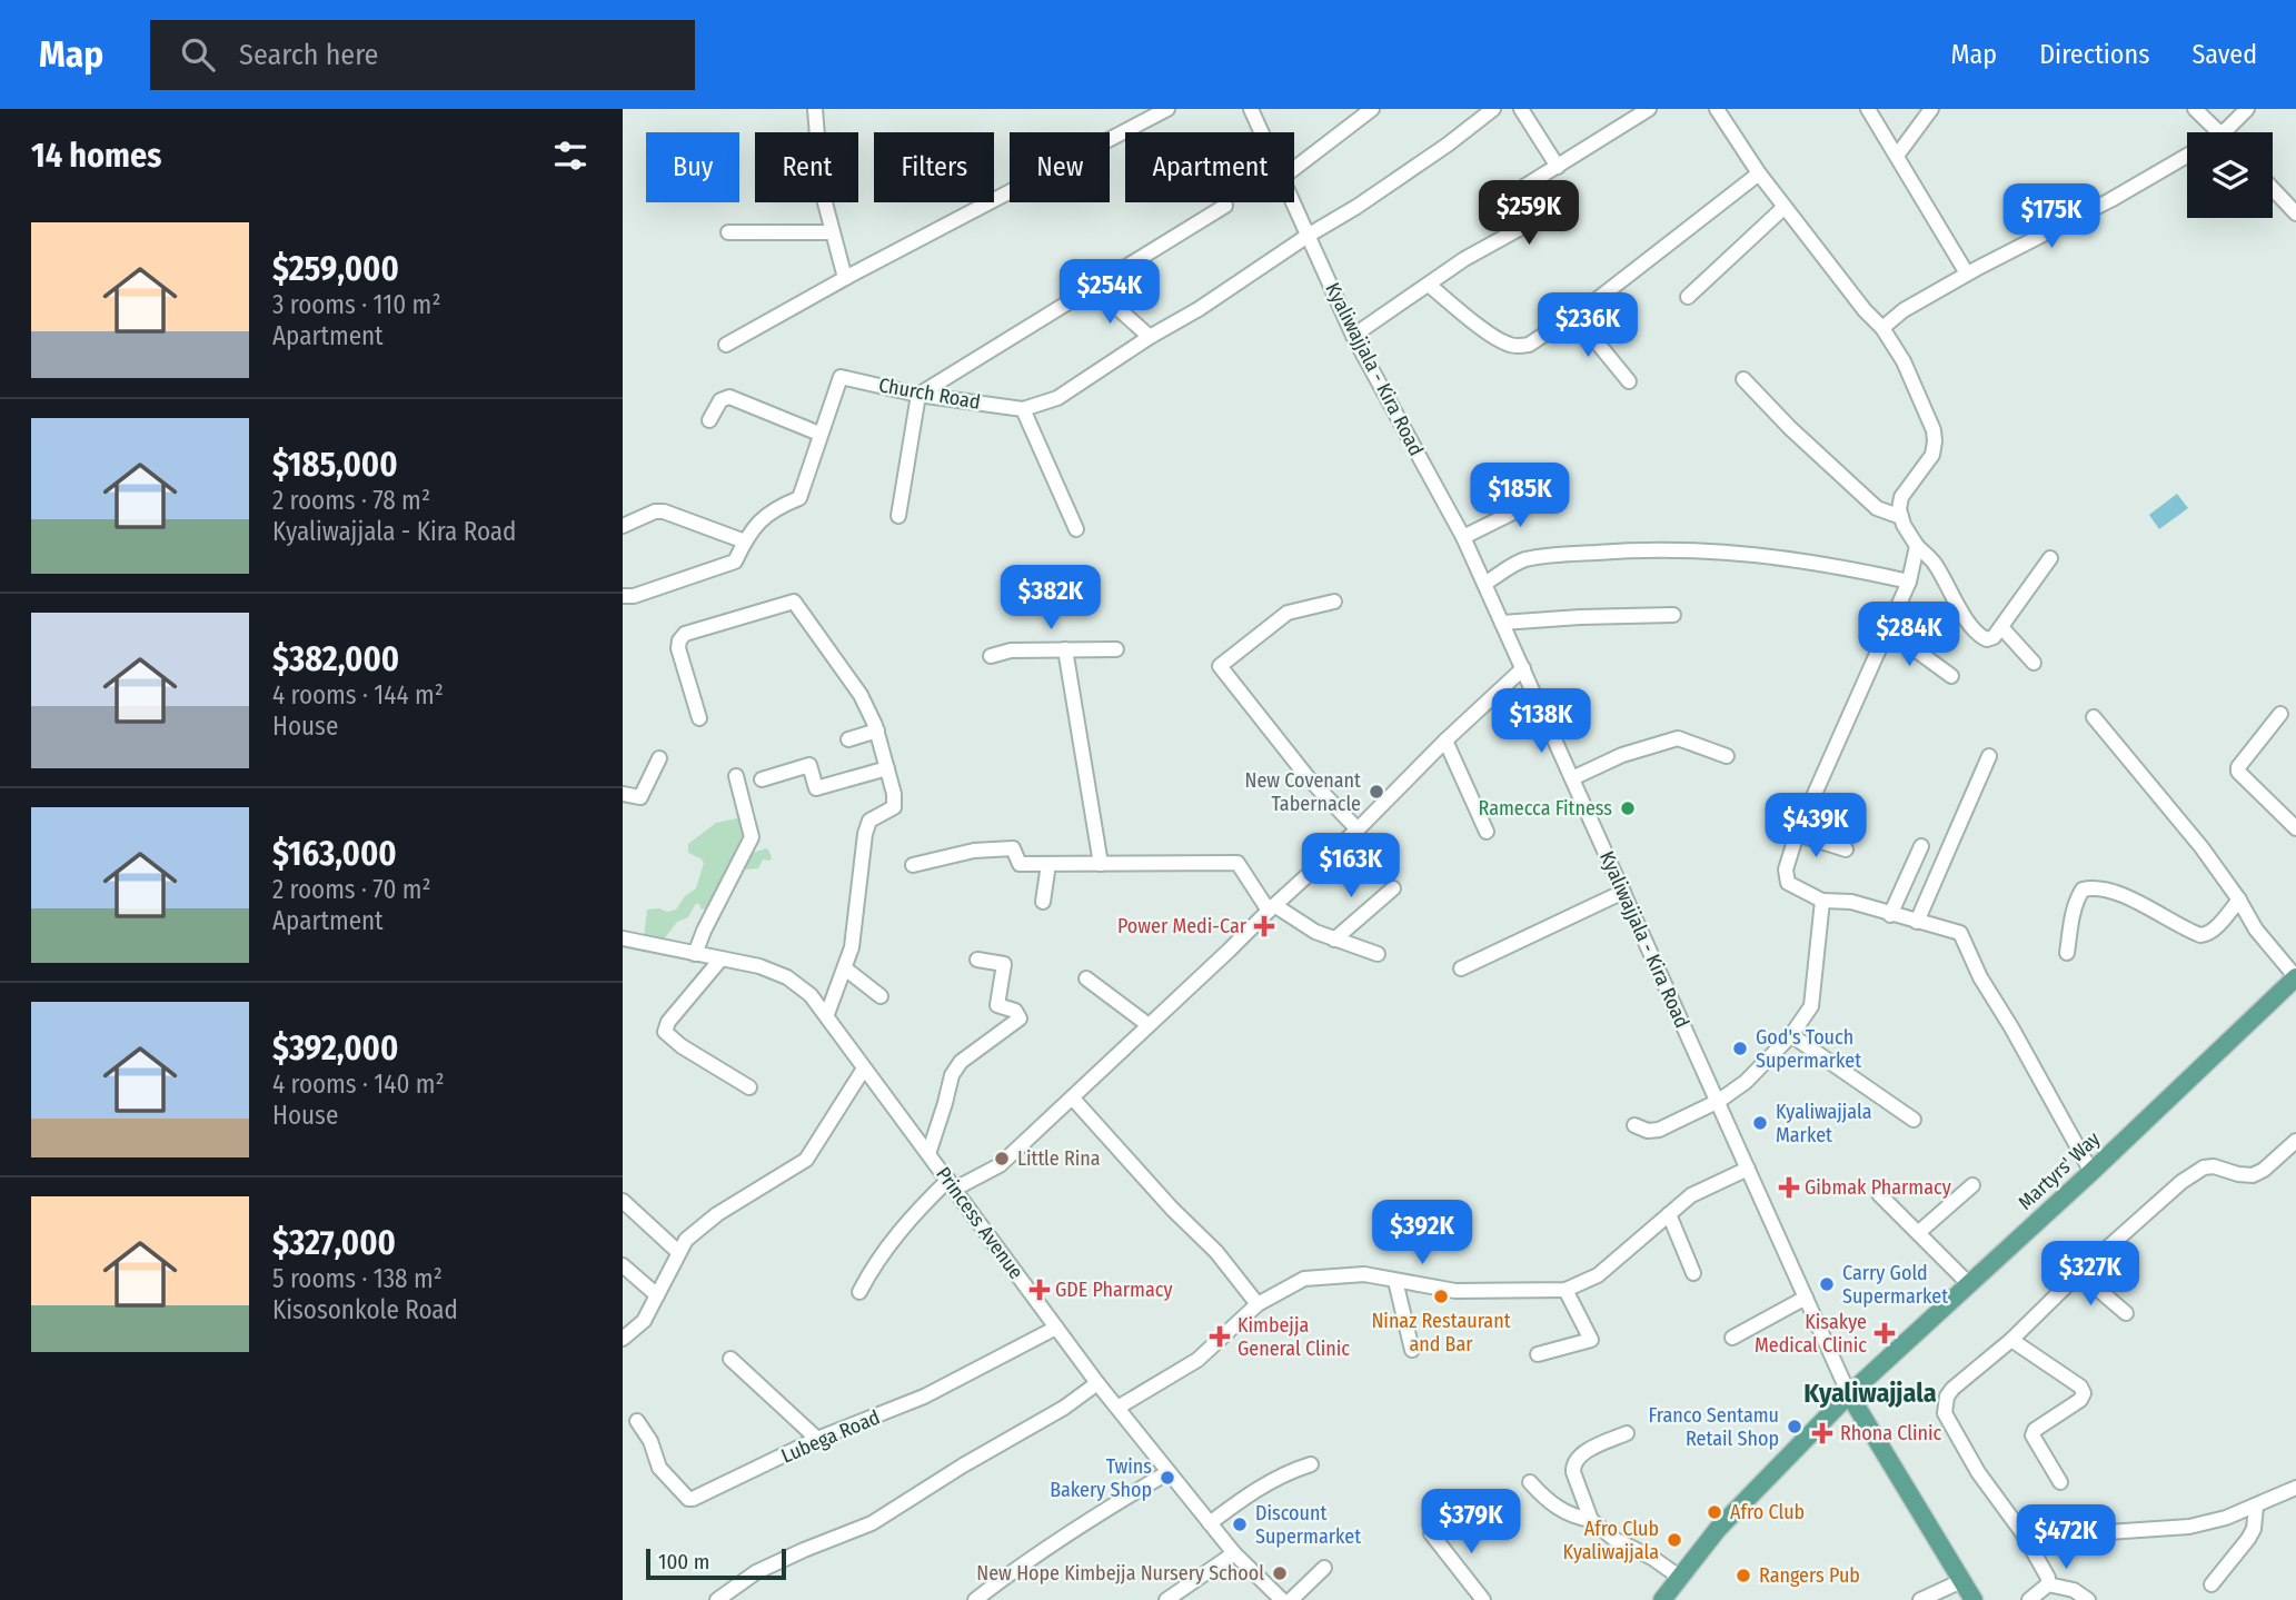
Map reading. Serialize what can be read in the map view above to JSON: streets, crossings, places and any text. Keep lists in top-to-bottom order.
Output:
{
  "streets": {
    "main road": ["Martyrs' Way"],
    "street": [
      "Kyaliwajjala - Kira Road",
      "Church Road",
      "Princess Avenue",
      "Lubega Road"
    ]
  },
  "crossings": [
    ["Kyaliwajjala - Kira Road", "Church Road"],
    ["Kyaliwajjala - Kira Road", "Martyrs' Way"],
    ["Princess Avenue", "Lubega Road"]
  ],
  "districts": ["Kyaliwajjala"],
  "places": {
    "other": [
      "New Covenant Tabernacle",
      "Ramecca Fitness",
      "God's Touch Supermarket",
      "Kyaliwajjala Market",
      "Little Rina",
      "Carry Gold Supermarket",
      "Ninaz Restaurant and Bar",
      "Franco Sentamu Retail Shop",
      "Twins Bakery Shop",
      "Afro Club",
      "Discount Supermarket",
      "Afro Club Kyaliwajjala",
      "New Hope Kimbejja Nursery School",
      "Rangers Pub"
    ],
    "health": [
      "Power Medi-Car",
      "Gibmak Pharmacy",
      "GDE Pharmacy",
      "Kisakye Medical Clinic",
      "Kimbejja General Clinic",
      "Rhona Clinic"
    ]
  },
  "scale_bar": "100 m",
  "page": {
    "header": "Map",
    "search": "Search here",
    "nav": ["Map", "Directions", "Saved"],
    "heading": "14 homes",
    "chip": [
      "Buy",
      "Rent",
      "Filters",
      "New",
      "Apartment"
    ],
    "price": [
      "$259K",
      "$175K",
      "$254K",
      "$236K",
      "$185K",
      "$382K",
      "$284K",
      "$138K",
      "$439K",
      "$163K",
      "$392K",
      "$327K",
      "$379K",
      "$472K"
    ],
    "list": [
      {
        "name": "$259,000",
        "note": "3 rooms · 110 m² · Apartment"
      },
      {
        "name": "$185,000",
        "note": "2 rooms · 78 m² · Kyaliwajjala - Kira Road"
      },
      {
        "name": "$382,000",
        "note": "4 rooms · 144 m² · House"
      },
      {
        "name": "$163,000",
        "note": "2 rooms · 70 m² · Apartment"
      },
      {
        "name": "$392,000",
        "note": "4 rooms · 140 m² · House"
      },
      {
        "name": "$327,000",
        "note": "5 rooms · 138 m² · Kisosonkole Road"
      }
    ],
    "scale": "100 m"
  }
}
